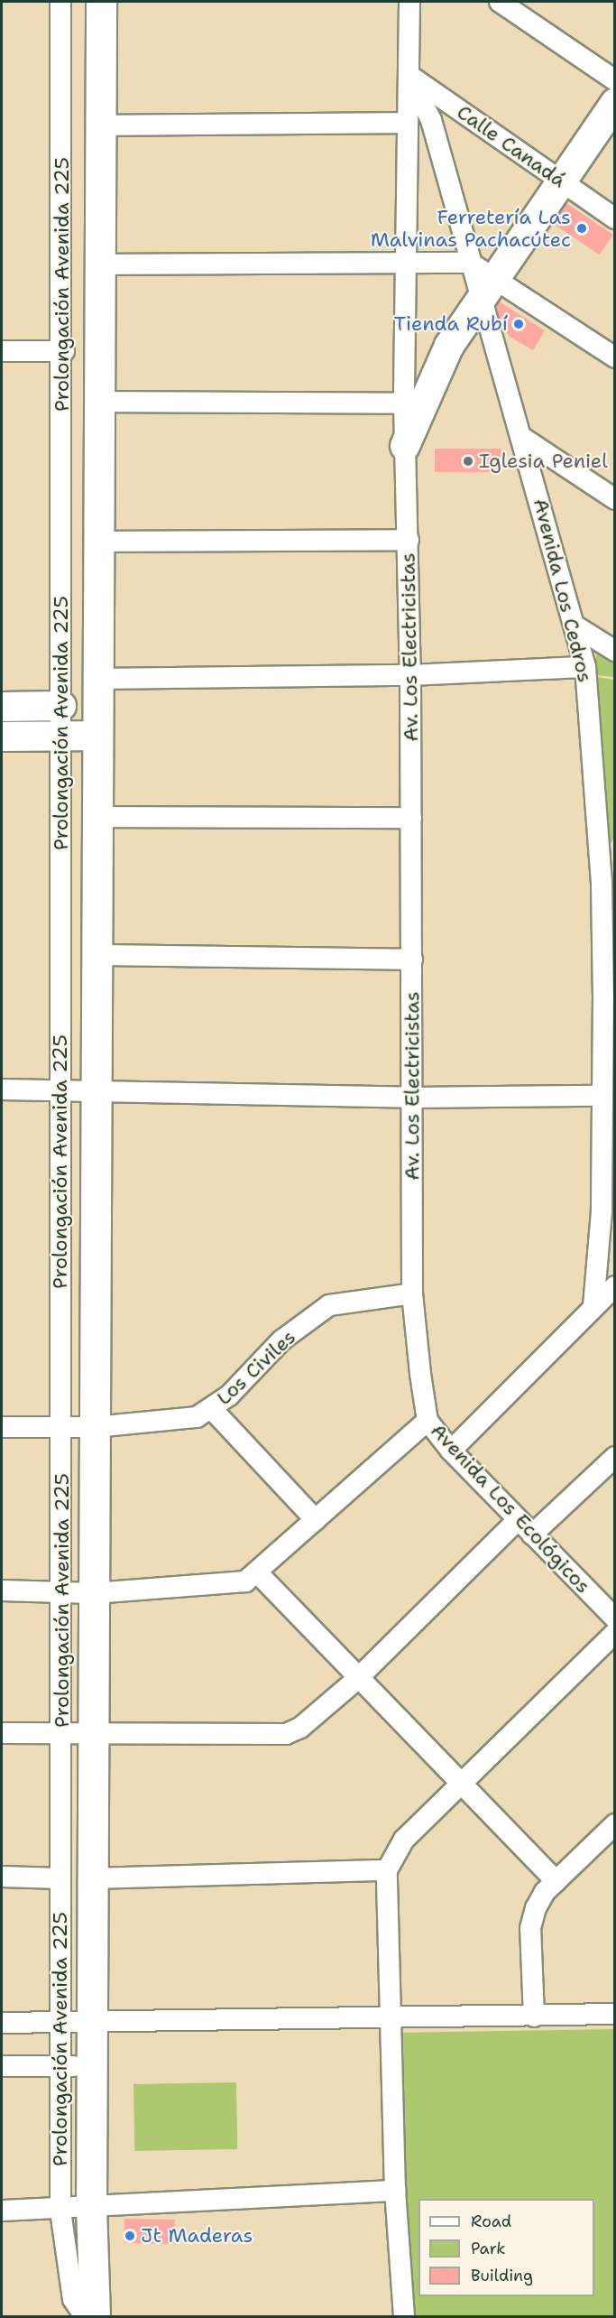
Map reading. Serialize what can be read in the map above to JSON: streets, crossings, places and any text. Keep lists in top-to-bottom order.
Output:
{
  "streets": {
    "main road": ["Prolongación Avenida 225"],
    "street": [
      "Calle Canadá",
      "Avenida Los Cedros",
      "Av. Los Electricistas",
      "Los Civiles",
      "Avenida Los Ecológicos"
    ]
  },
  "crossings": [
    ["Calle Canadá", "Avenida Los Cedros"],
    ["Calle Canadá", "Av. Los Electricistas"],
    ["Prolongación Avenida 225", "Los Civiles"],
    ["Avenida Los Cedros", "Av. Los Electricistas"],
    ["Av. Los Electricistas", "Los Civiles"],
    ["Av. Los Electricistas", "Avenida Los Ecológicos"],
    ["Los Civiles", "Avenida Los Ecológicos"]
  ],
  "places": [
    "Ferretería Las Malvinas Pachacútec",
    "Tienda Rubí",
    "Iglesia Peniel",
    "Jt Maderas"
  ],
  "legend": ["Road", "Park", "Building"]
}
